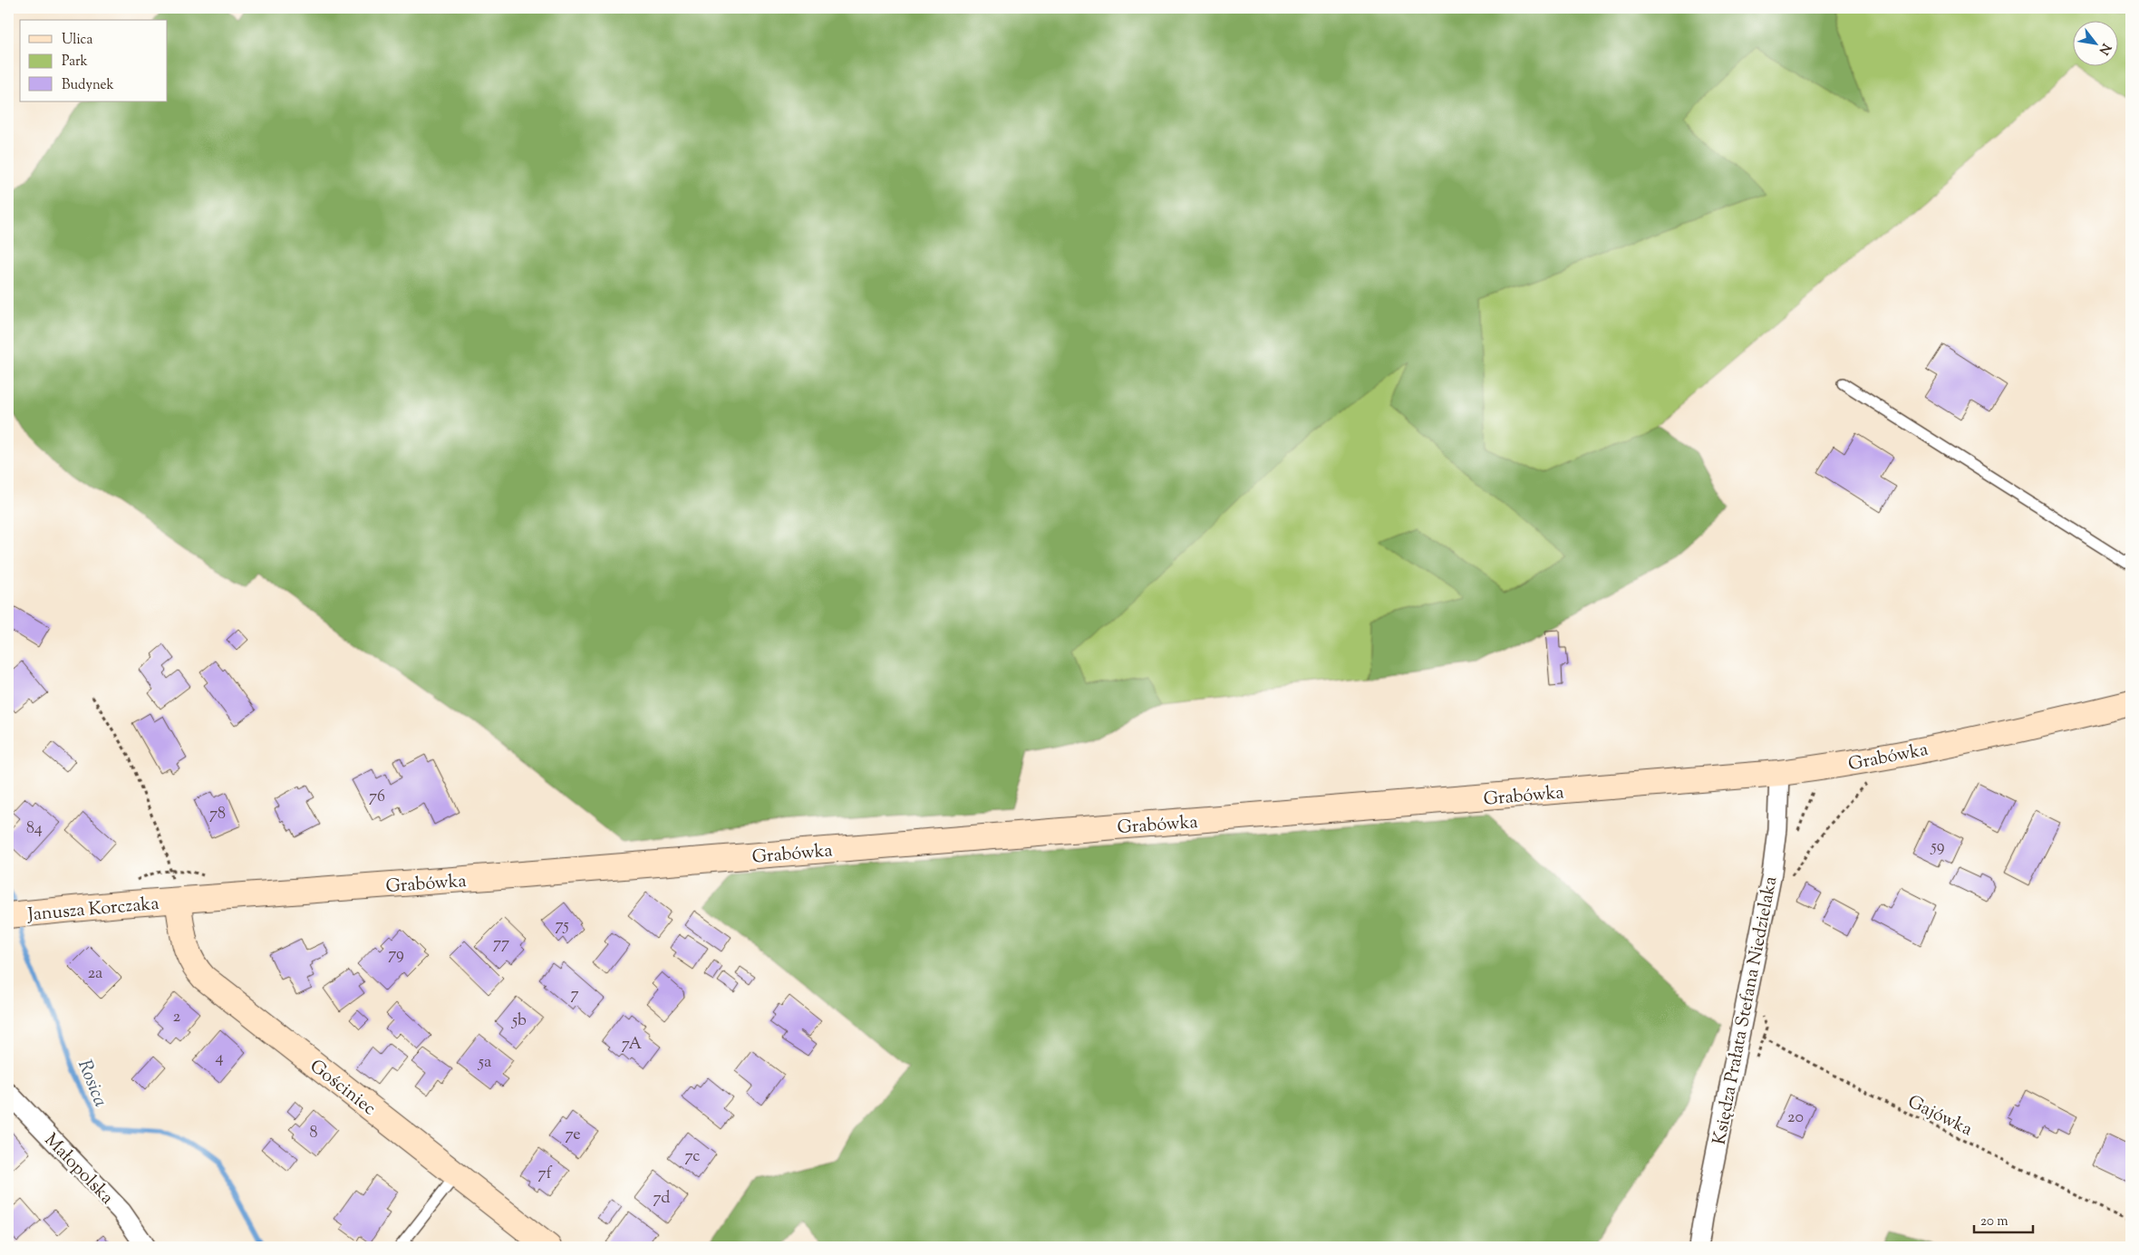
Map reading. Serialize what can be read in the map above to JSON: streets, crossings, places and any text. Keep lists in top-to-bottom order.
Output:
{
  "streets": {
    "street": [
      "Grabówka",
      "Janusza Korczaka",
      "Księdza Prałata Stefana Niedzielaka",
      "Gościniec",
      "Małopolska"
    ],
    "path": ["Gajówka"]
  },
  "crossings": [
    ["Grabówka", "Janusza Korczaka"],
    ["Grabówka", "Księdza Prałata Stefana Niedzielaka"],
    ["Grabówka", "Gościniec"],
    ["Janusza Korczaka", "Gościniec"],
    ["Księdza Prałata Stefana Niedzielaka", "Gajówka"]
  ],
  "water": ["Rosica"],
  "house_numbers": [
    "76",
    "78",
    "84",
    "59",
    "75",
    "77",
    "79",
    "2a",
    "7",
    "2",
    "5b",
    "7A",
    "4",
    "5a",
    "20",
    "8",
    "7e",
    "7c",
    "7f",
    "7d"
  ],
  "legend": ["Ulica", "Park", "Budynek"],
  "scale_bar": "20 m",
  "north": "bottom right"
}
